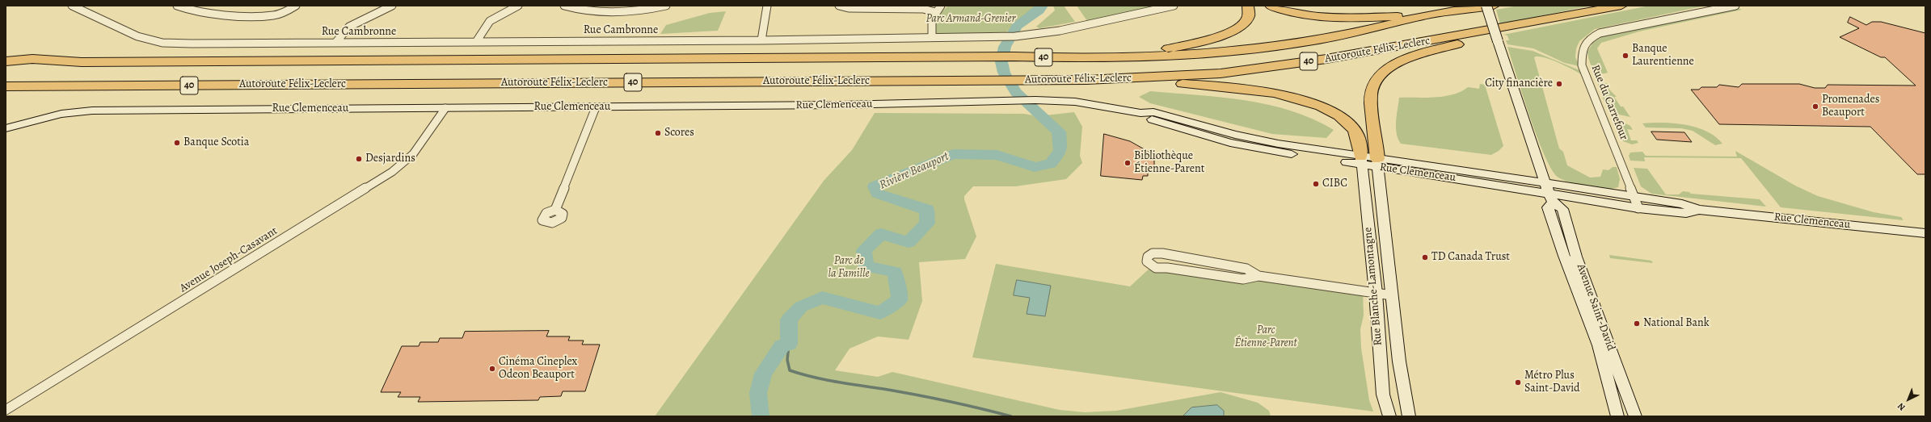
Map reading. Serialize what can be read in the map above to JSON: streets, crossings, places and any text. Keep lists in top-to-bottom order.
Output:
{
  "streets": {
    "highway": ["Autoroute Félix-Leclerc", "40"],
    "street": [
      "Rue Cambronne",
      "Rue du Carrefour",
      "Rue Clemenceau",
      "Avenue Joseph-Casavant",
      "Rue Blanche-Lamontagne",
      "Avenue Saint-David"
    ]
  },
  "crossings": [
    ["Rue du Carrefour", "Rue Clemenceau"],
    ["Rue Clemenceau", "Avenue Joseph-Casavant"],
    ["Rue Clemenceau", "Rue Blanche-Lamontagne"],
    ["Rue Clemenceau", "Avenue Saint-David"]
  ],
  "water": ["Rivière Beauport"],
  "parks": ["Parc Armand-Grenier", "Parc de la Famille", "Parc Étienne-Parent"],
  "places": [
    "Banque Laurentienne",
    "City financière",
    "Promenades Beauport",
    "Scores",
    "Banque Scotia",
    "Desjardins",
    "Bibliothèque Étienne-Parent",
    "CIBC",
    "TD Canada Trust",
    "National Bank",
    "Cinéma Cineplex Odeon Beauport",
    "Métro Plus Saint-David"
  ],
  "north": "bottom left"
}
